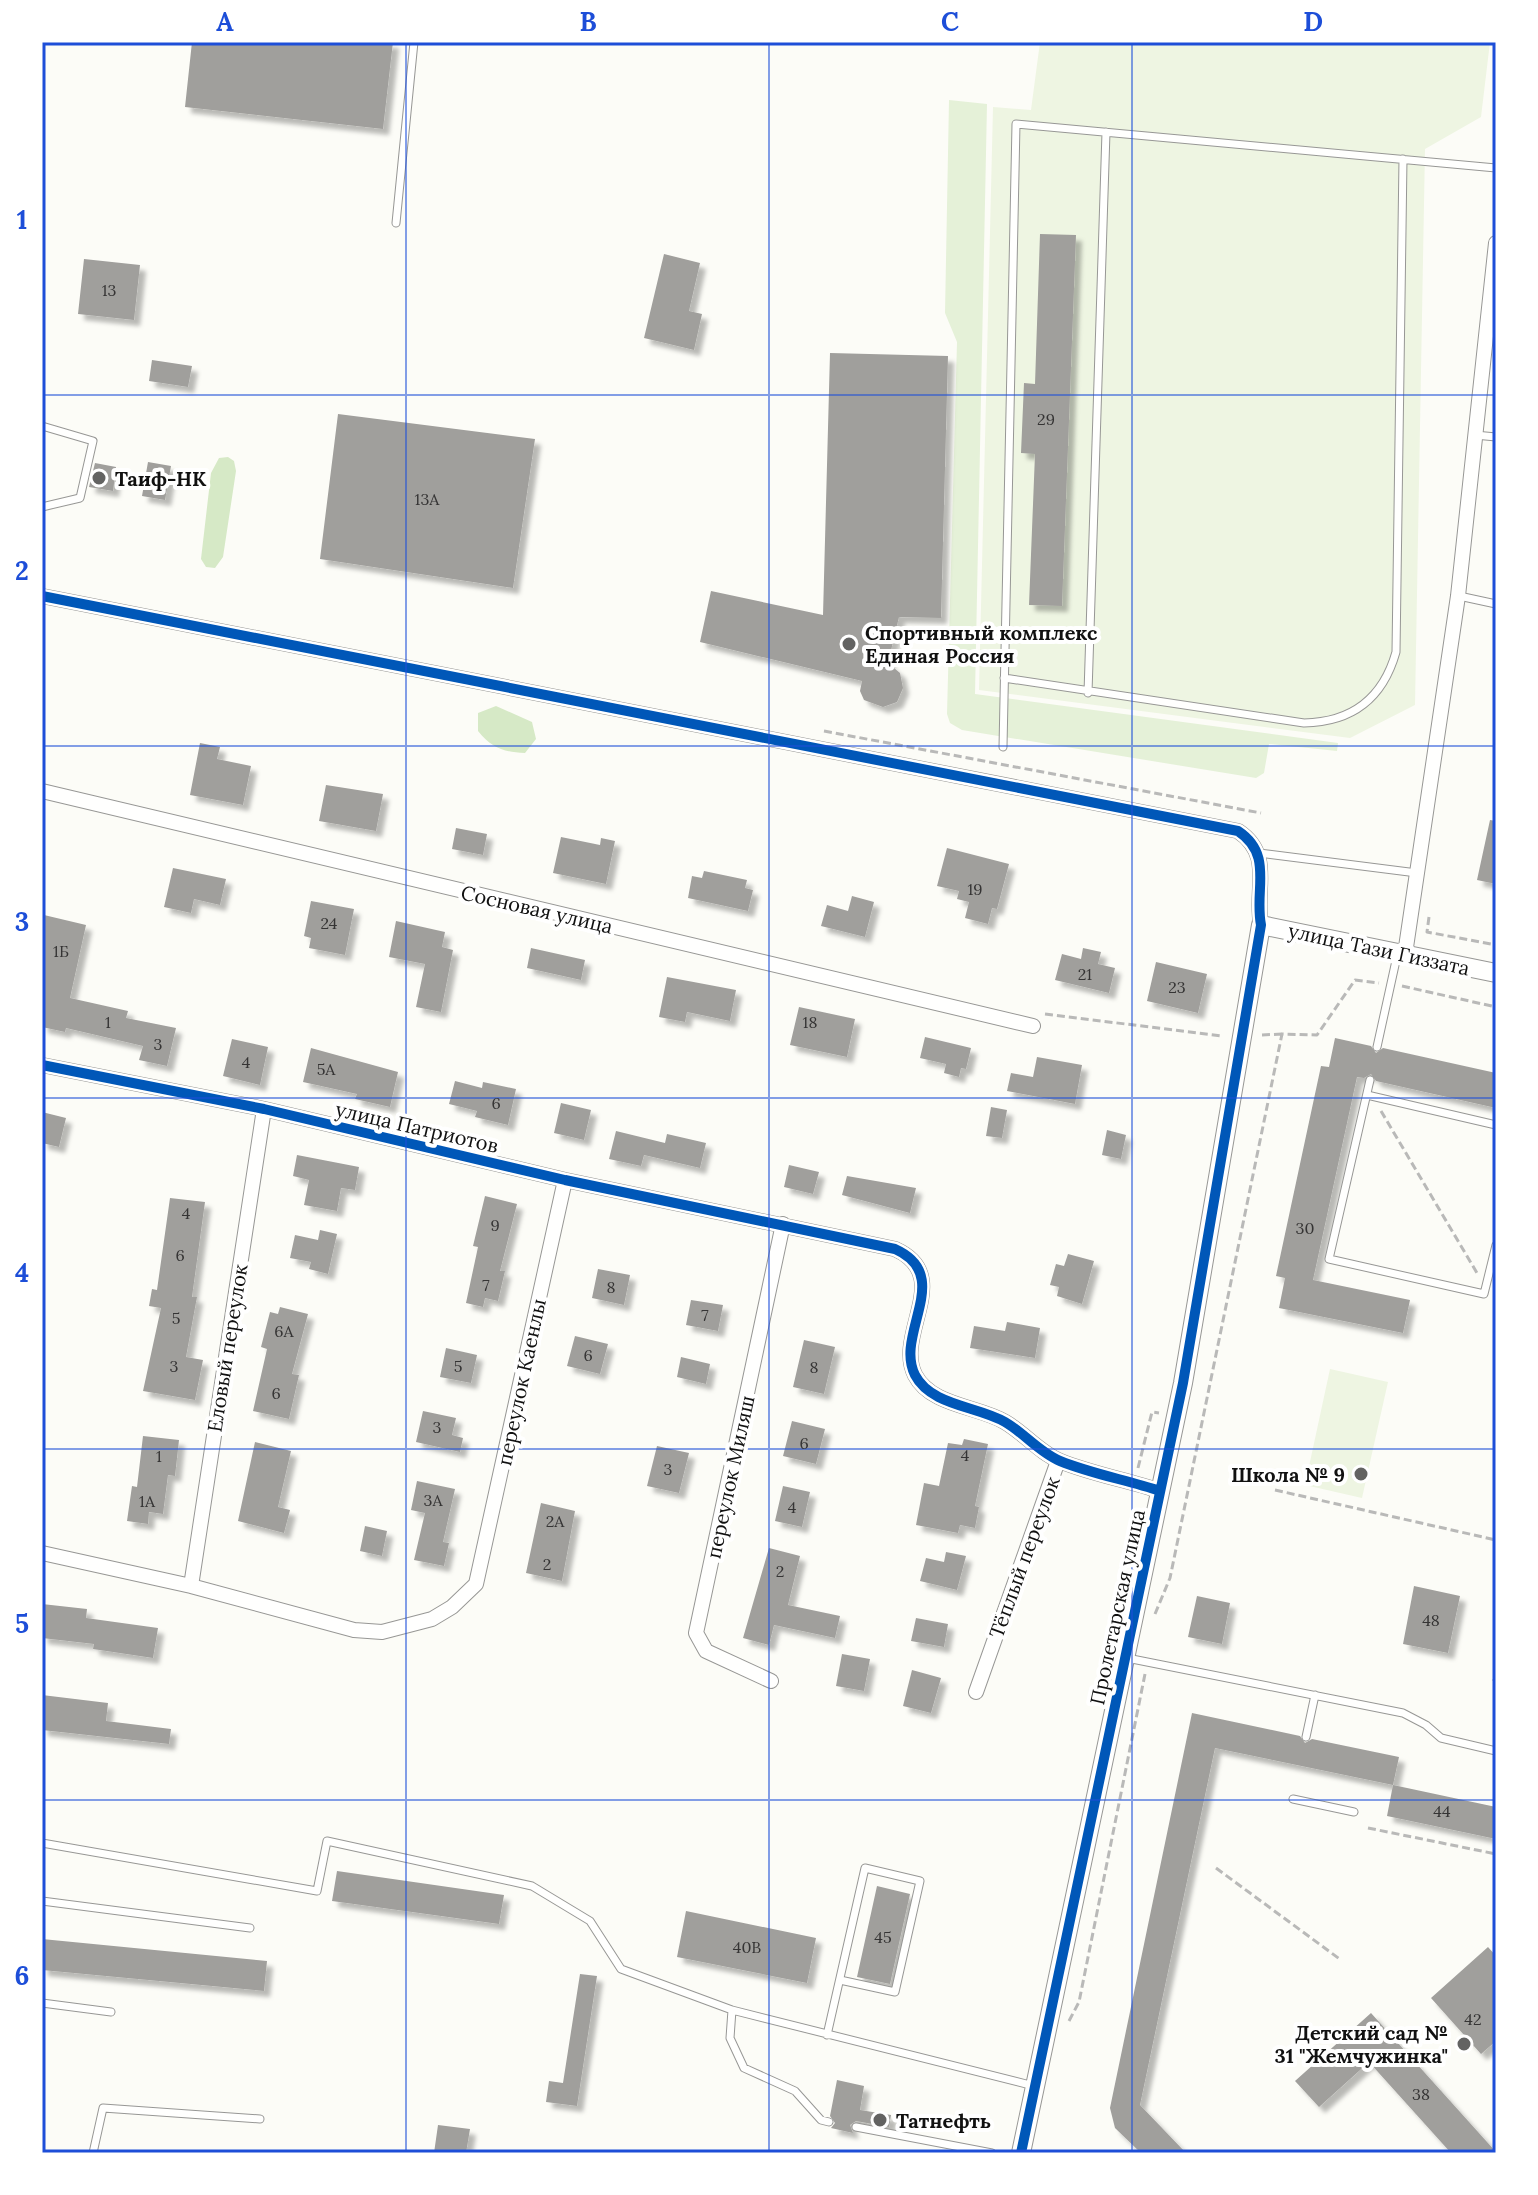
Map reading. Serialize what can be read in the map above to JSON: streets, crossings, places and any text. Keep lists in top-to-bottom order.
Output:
{
  "streets": {
    "street": [
      "Сосновая улица",
      "улица Тази Гиззата",
      "улица Патриотов",
      "Еловый переулок",
      "переулок Каенлы",
      "переулок Миляш",
      "Тёплый переулок",
      "Пролетарская улица"
    ]
  },
  "crossings": [
    ["улица Тази Гиззата", "Пролетарская улица"],
    ["улица Патриотов", "Еловый переулок"],
    ["улица Патриотов", "переулок Каенлы"],
    ["улица Патриотов", "переулок Миляш"],
    ["улица Патриотов", "Тёплый переулок"],
    ["Еловый переулок", "переулок Каенлы"],
    ["переулок Миляш", "Тёплый переулок"]
  ],
  "places": [
    "Таиф-НК",
    "Спортивный комплекс Единая Россия",
    "Школа № 9",
    "Детский сад № 31 \"Жемчужинка\"",
    "Татнефть"
  ],
  "house_numbers": [
    "13",
    "29",
    "13А",
    "19",
    "24",
    "1Б",
    "21",
    "23",
    "1",
    "18",
    "3",
    "4",
    "5А",
    "6",
    "4",
    "9",
    "30",
    "6",
    "7",
    "8",
    "7",
    "5",
    "6А",
    "6",
    "3",
    "5",
    "8",
    "6",
    "3",
    "6",
    "4",
    "1",
    "3",
    "3А",
    "1А",
    "4",
    "2А",
    "2",
    "2",
    "48",
    "44",
    "45",
    "40В",
    "42",
    "38"
  ],
  "grid": {
    "columns": [
      "A",
      "B",
      "C",
      "D"
    ],
    "rows": [
      "1",
      "2",
      "3",
      "4",
      "5",
      "6"
    ]
  }
}
